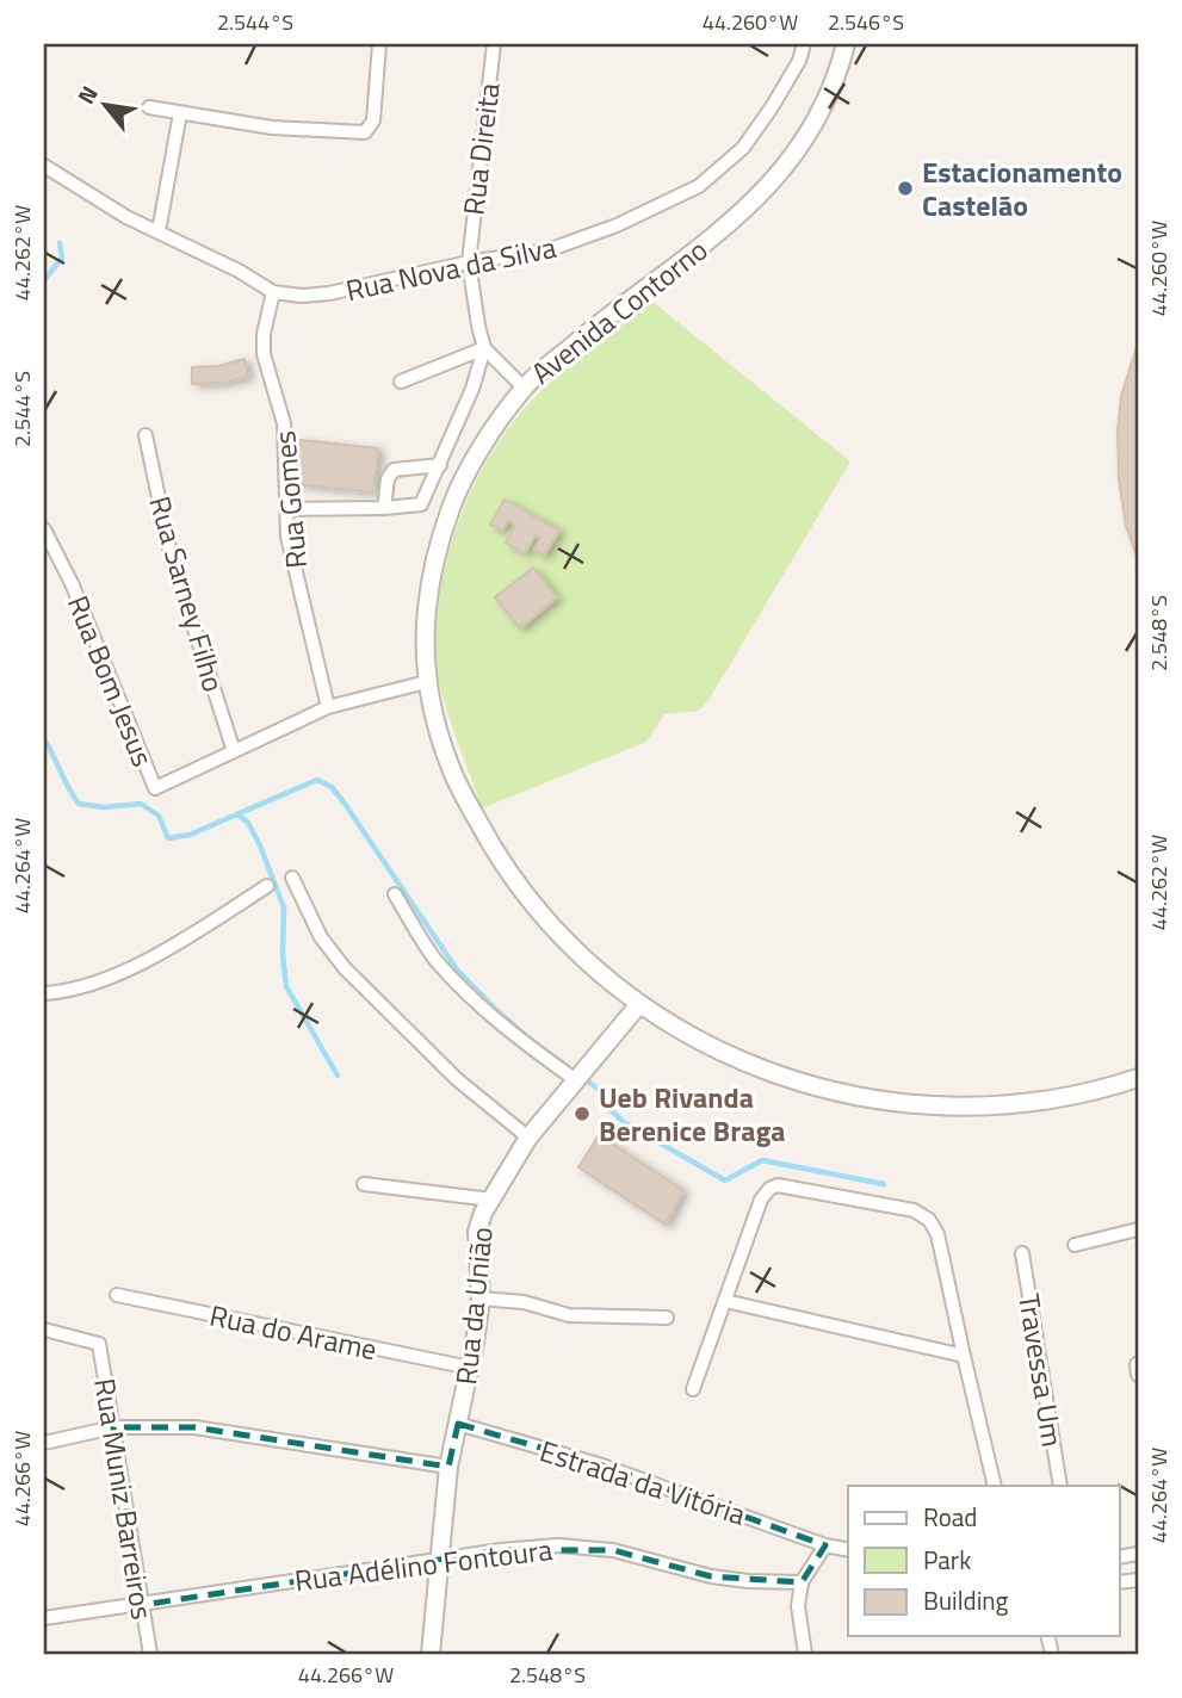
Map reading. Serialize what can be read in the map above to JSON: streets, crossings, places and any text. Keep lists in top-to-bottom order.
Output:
{
  "streets": {
    "street": [
      "Rua Direita",
      "Rua Nova da Silva",
      "Avenida Contorno",
      "Rua Gomes",
      "Rua Sarney Filho",
      "Rua Bom Jesus",
      "Rua da União",
      "Rua do Arame",
      "Travessa Um",
      "Estrada da Vitória",
      "Rua Muniz Barreiros",
      "Rua Adélino Fontoura"
    ]
  },
  "crossings": [
    ["Rua Direita", "Rua Nova da Silva"],
    ["Rua Nova da Silva", "Rua Gomes"],
    ["Avenida Contorno", "Rua da União"],
    ["Rua Sarney Filho", "Rua Bom Jesus"],
    ["Rua da União", "Rua do Arame"],
    ["Rua da União", "Estrada da Vitória"],
    ["Rua da União", "Rua Adélino Fontoura"],
    ["Rua Muniz Barreiros", "Rua Adélino Fontoura"]
  ],
  "places": ["Estacionamento Castelão", "Ueb Rivanda Berenice Braga"],
  "legend": ["Road", "Park", "Building"],
  "north": "top left",
  "coordinates": [
    "2.544°S",
    "44.260°W",
    "2.546°S",
    "44.262°W",
    "2.548°S",
    "44.264°W",
    "44.266°W"
  ]
}
